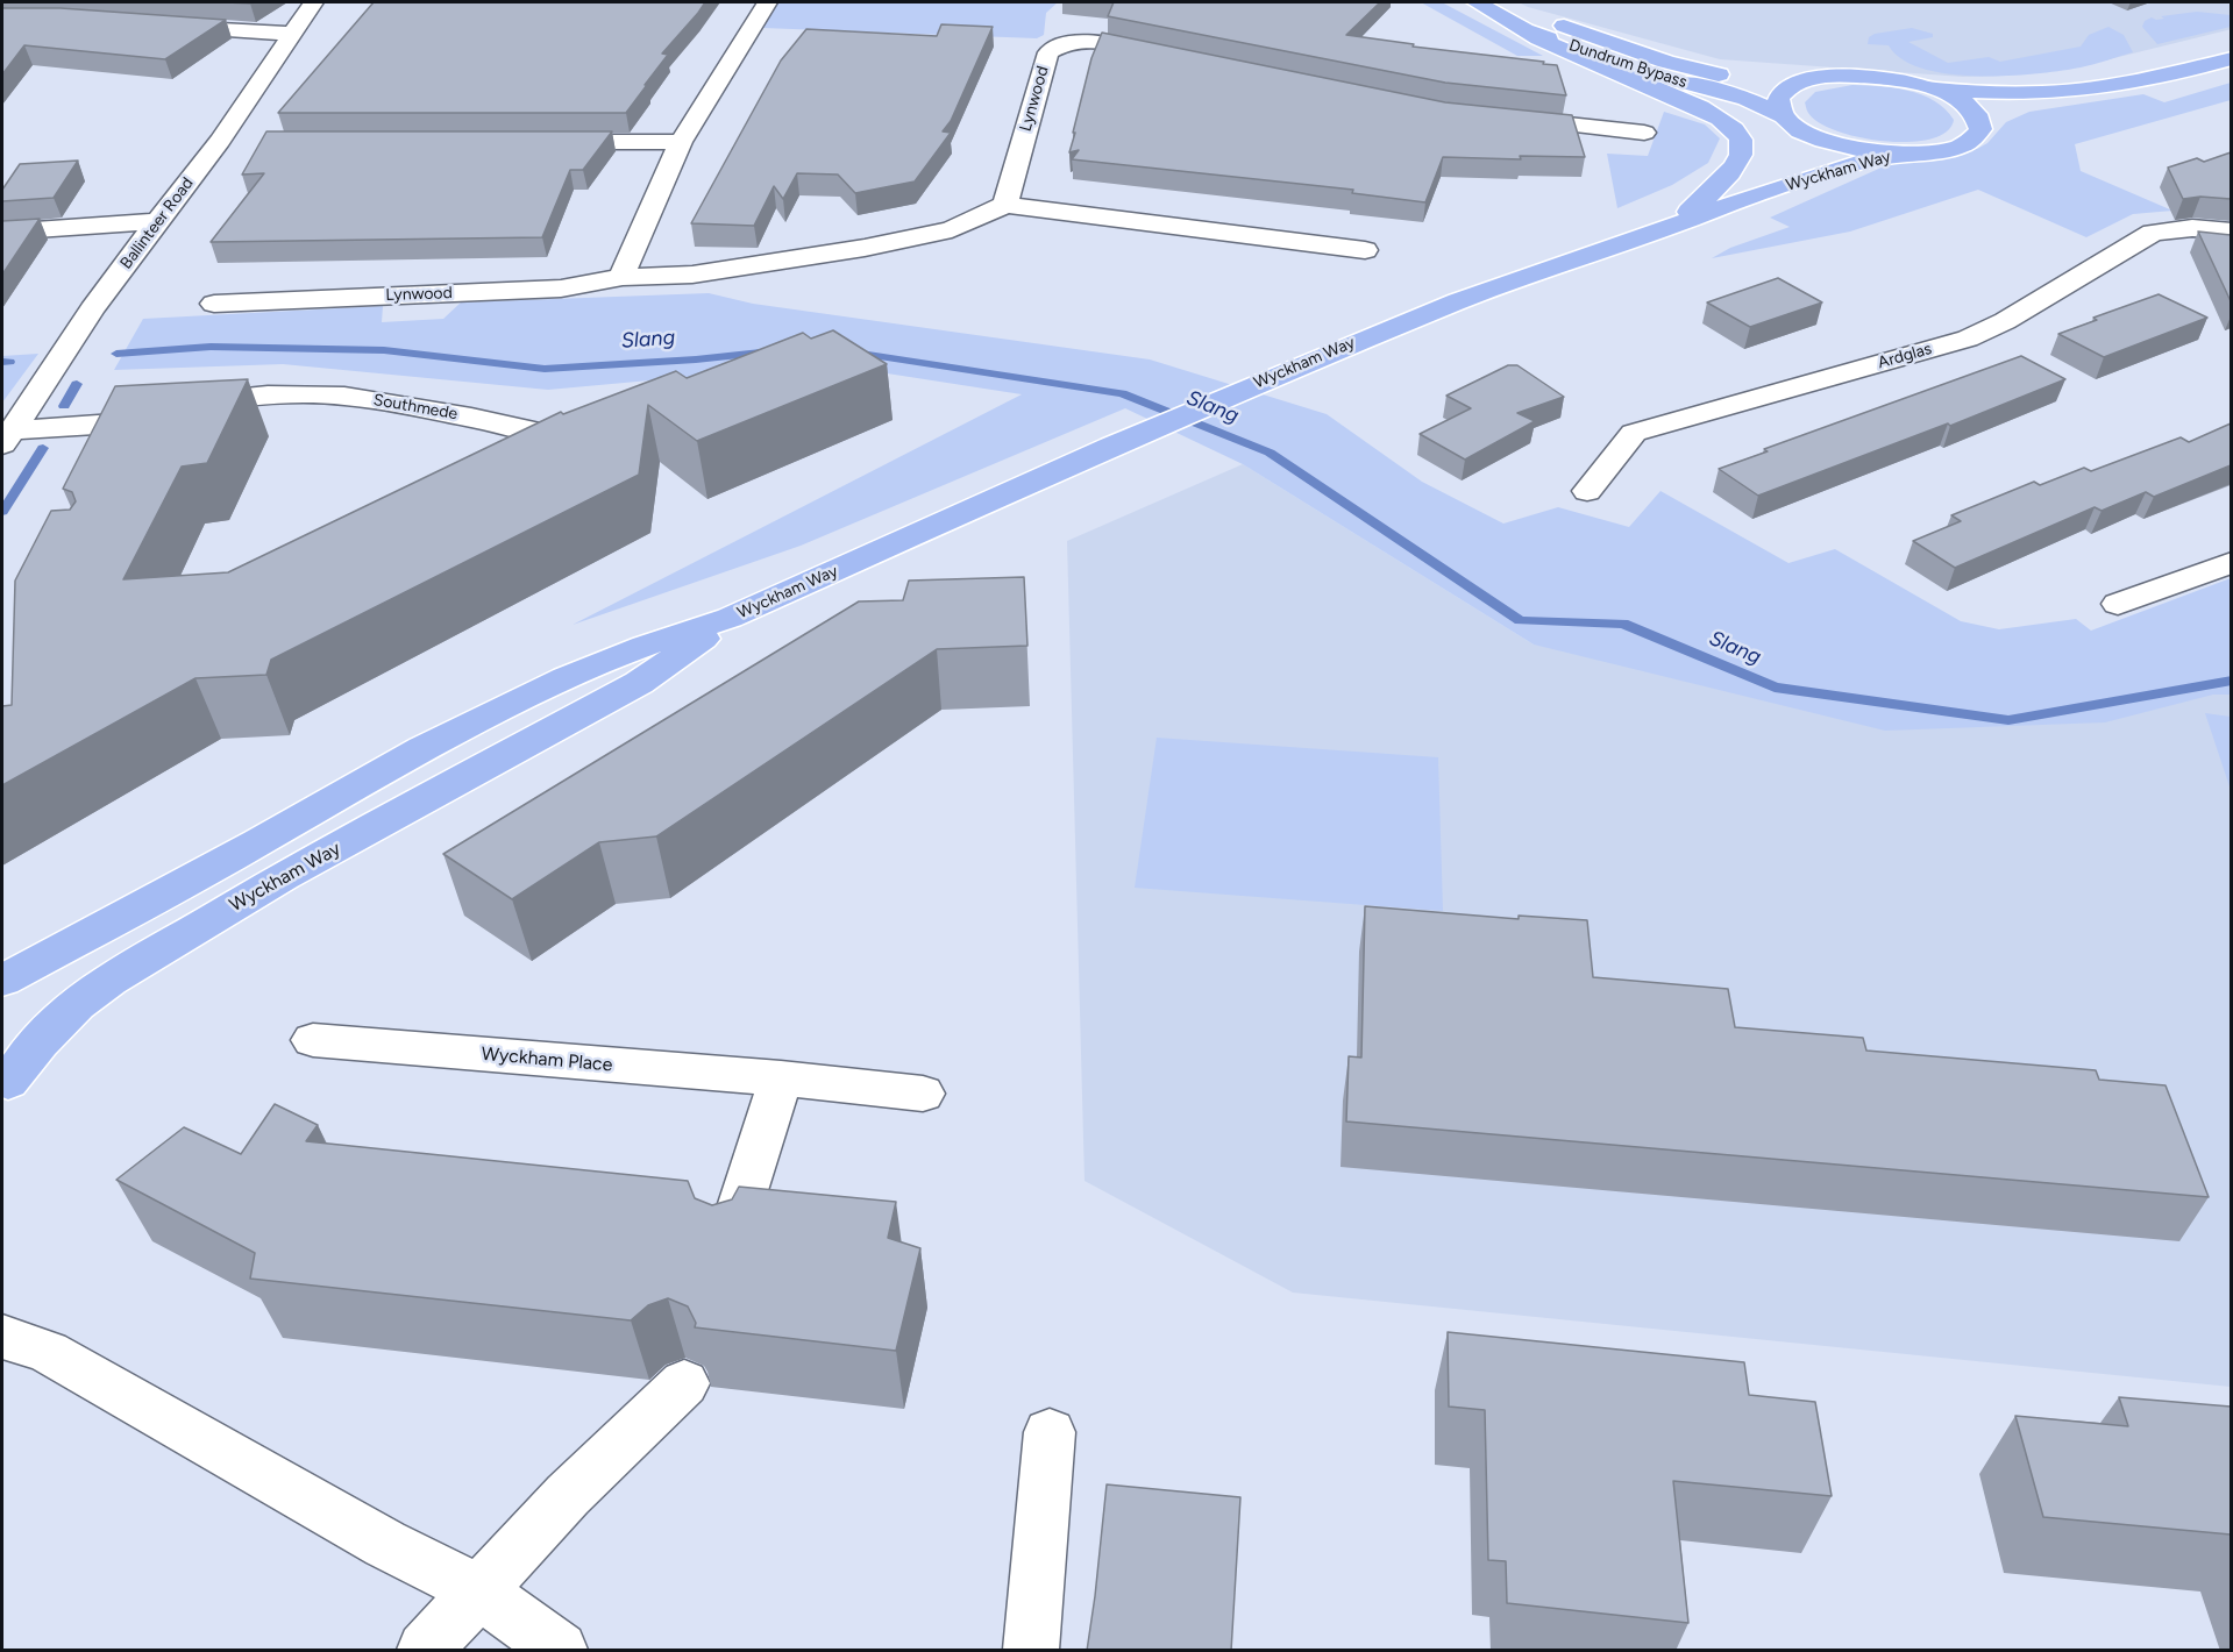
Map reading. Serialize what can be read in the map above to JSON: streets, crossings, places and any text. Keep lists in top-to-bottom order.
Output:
{
  "streets": {
    "main road": ["Dundrum Bypass", "Wyckham Way"],
    "street": [
      "Lynwood",
      "Ballinteer Road",
      "Ardglas",
      "Southmede",
      "Wyckham Place"
    ]
  },
  "crossings": [
    ["Dundrum Bypass", "Wyckham Way"]
  ],
  "water": ["Slang"]
}
